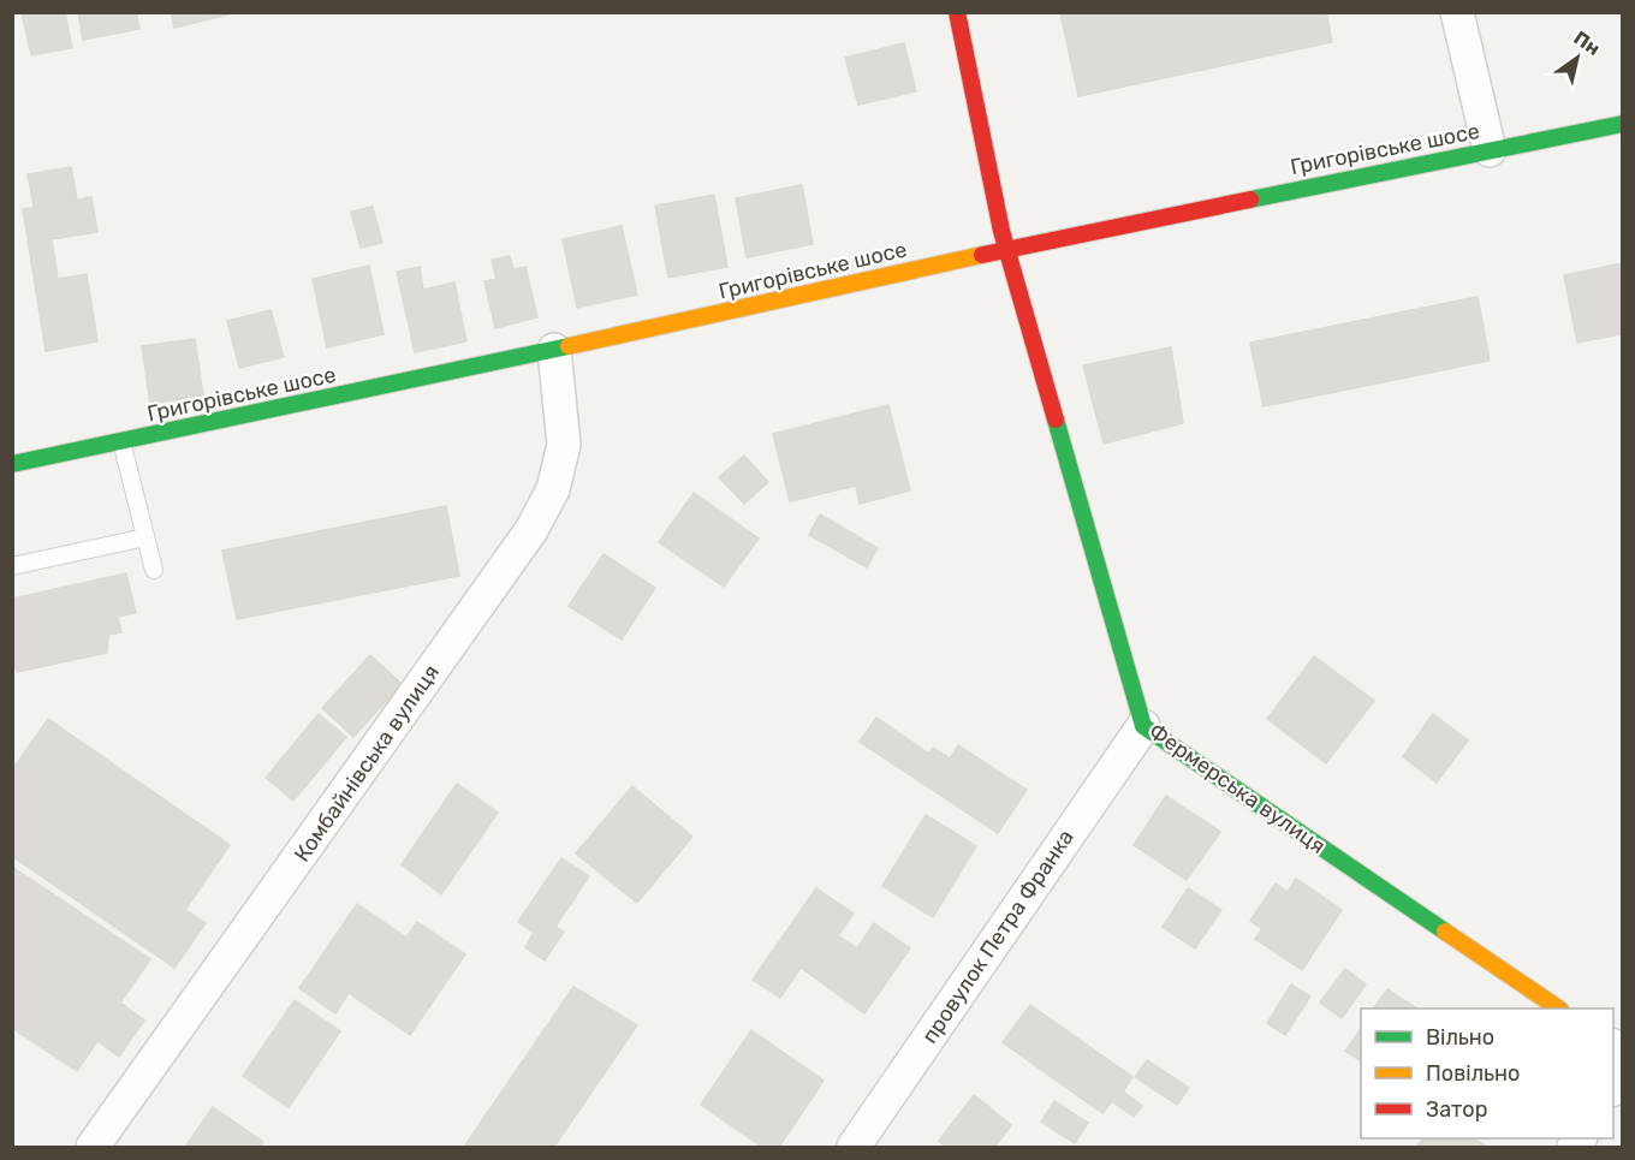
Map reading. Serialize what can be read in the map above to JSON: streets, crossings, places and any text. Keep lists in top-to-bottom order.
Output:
{
  "streets": {
    "street": [
      "Григорівське шосе",
      "Комбайнівська вулиця",
      "Фермерська вулиця",
      "провулок Петра Франка"
    ]
  },
  "crossings": [
    ["Григорівське шосе", "Комбайнівська вулиця"],
    ["Григорівське шосе", "Фермерська вулиця"],
    ["Фермерська вулиця", "провулок Петра Франка"]
  ],
  "legend": ["Вільно", "Повільно", "Затор"],
  "north": "top right"
}
